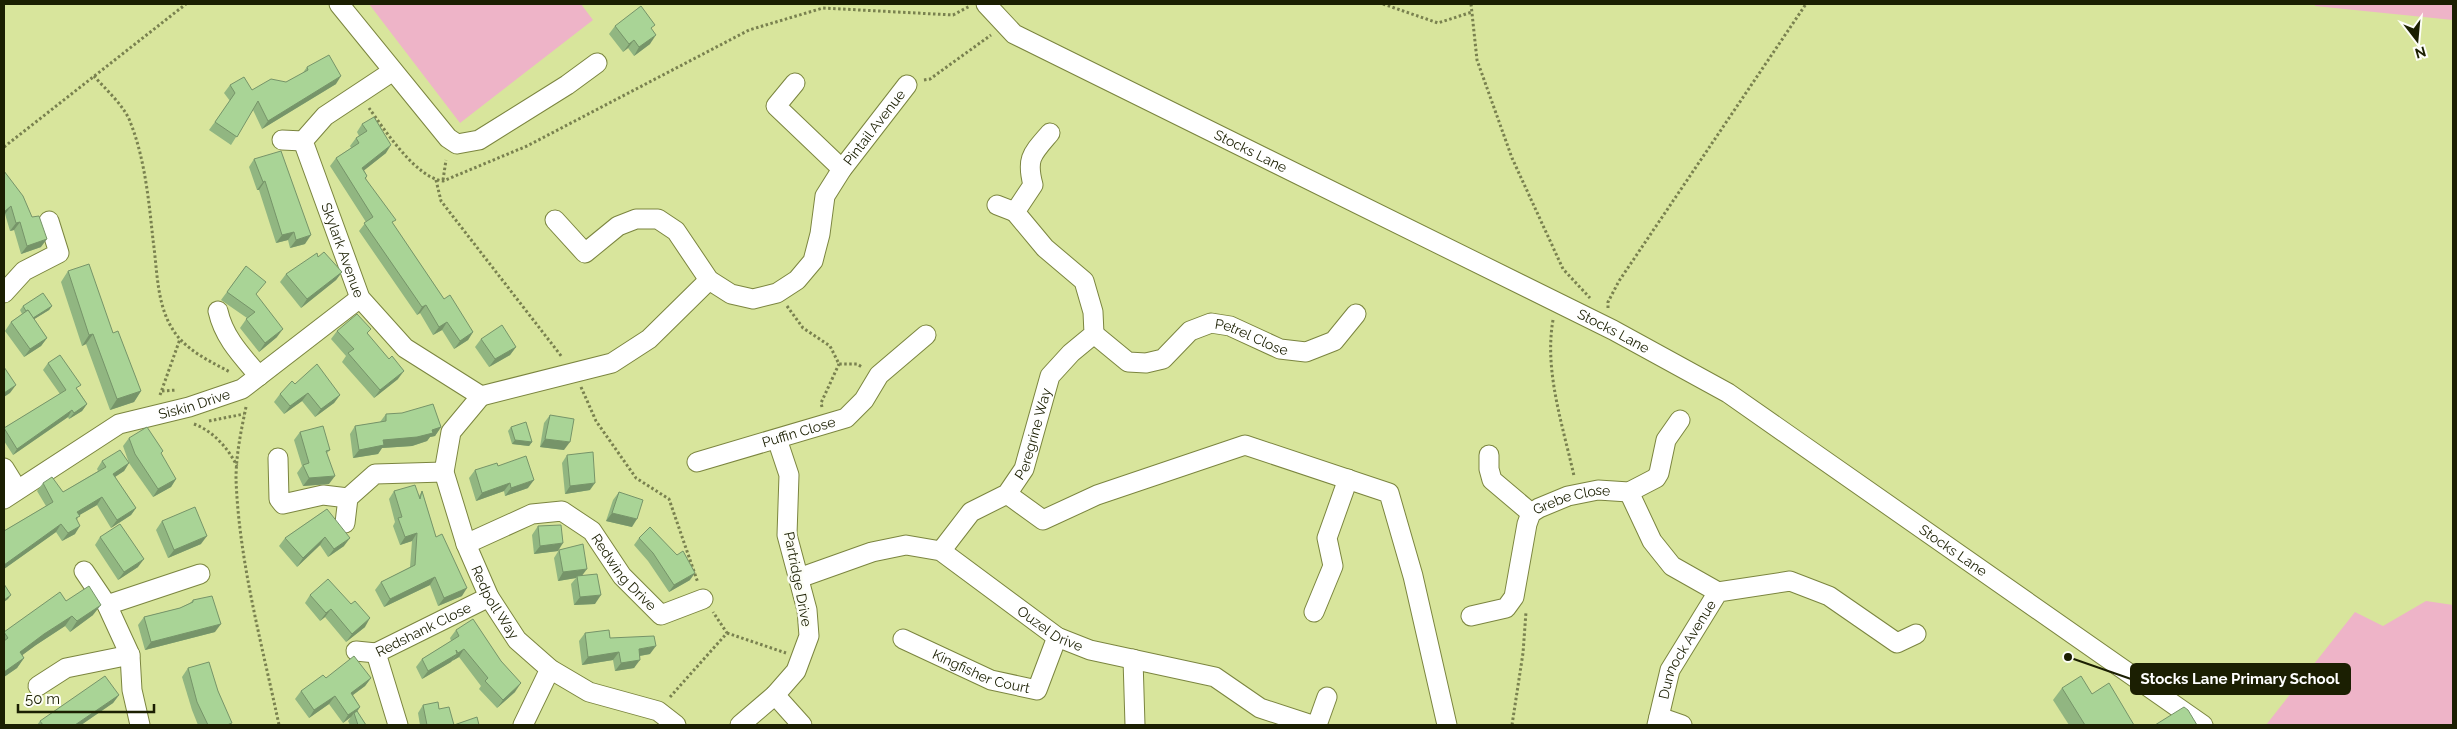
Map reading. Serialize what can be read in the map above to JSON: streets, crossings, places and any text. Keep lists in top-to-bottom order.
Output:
{
  "streets": {
    "street": [
      "Pintail Avenue",
      "Stocks Lane",
      "Skylark Avenue",
      "Petrel Close",
      "Siskin Drive",
      "Puffin Close",
      "Peregrine Way",
      "Grebe Close",
      "Redwing Drive",
      "Partridge Drive",
      "Redpoll Way",
      "Ouzel Drive",
      "Redshank Close",
      "Dunnock Avenue",
      "Kingfisher Court"
    ]
  },
  "crossings": [
    ["Skylark Avenue", "Siskin Drive"],
    ["Skylark Avenue", "Redpoll Way"],
    ["Petrel Close", "Peregrine Way"],
    ["Puffin Close", "Partridge Drive"],
    ["Peregrine Way", "Ouzel Drive"],
    ["Redwing Drive", "Redpoll Way"],
    ["Partridge Drive", "Ouzel Drive"],
    ["Redpoll Way", "Redshank Close"],
    ["Ouzel Drive", "Kingfisher Court"]
  ],
  "places": ["Stocks Lane Primary School"],
  "scale_bar": "50 m",
  "north": "bottom"
}
